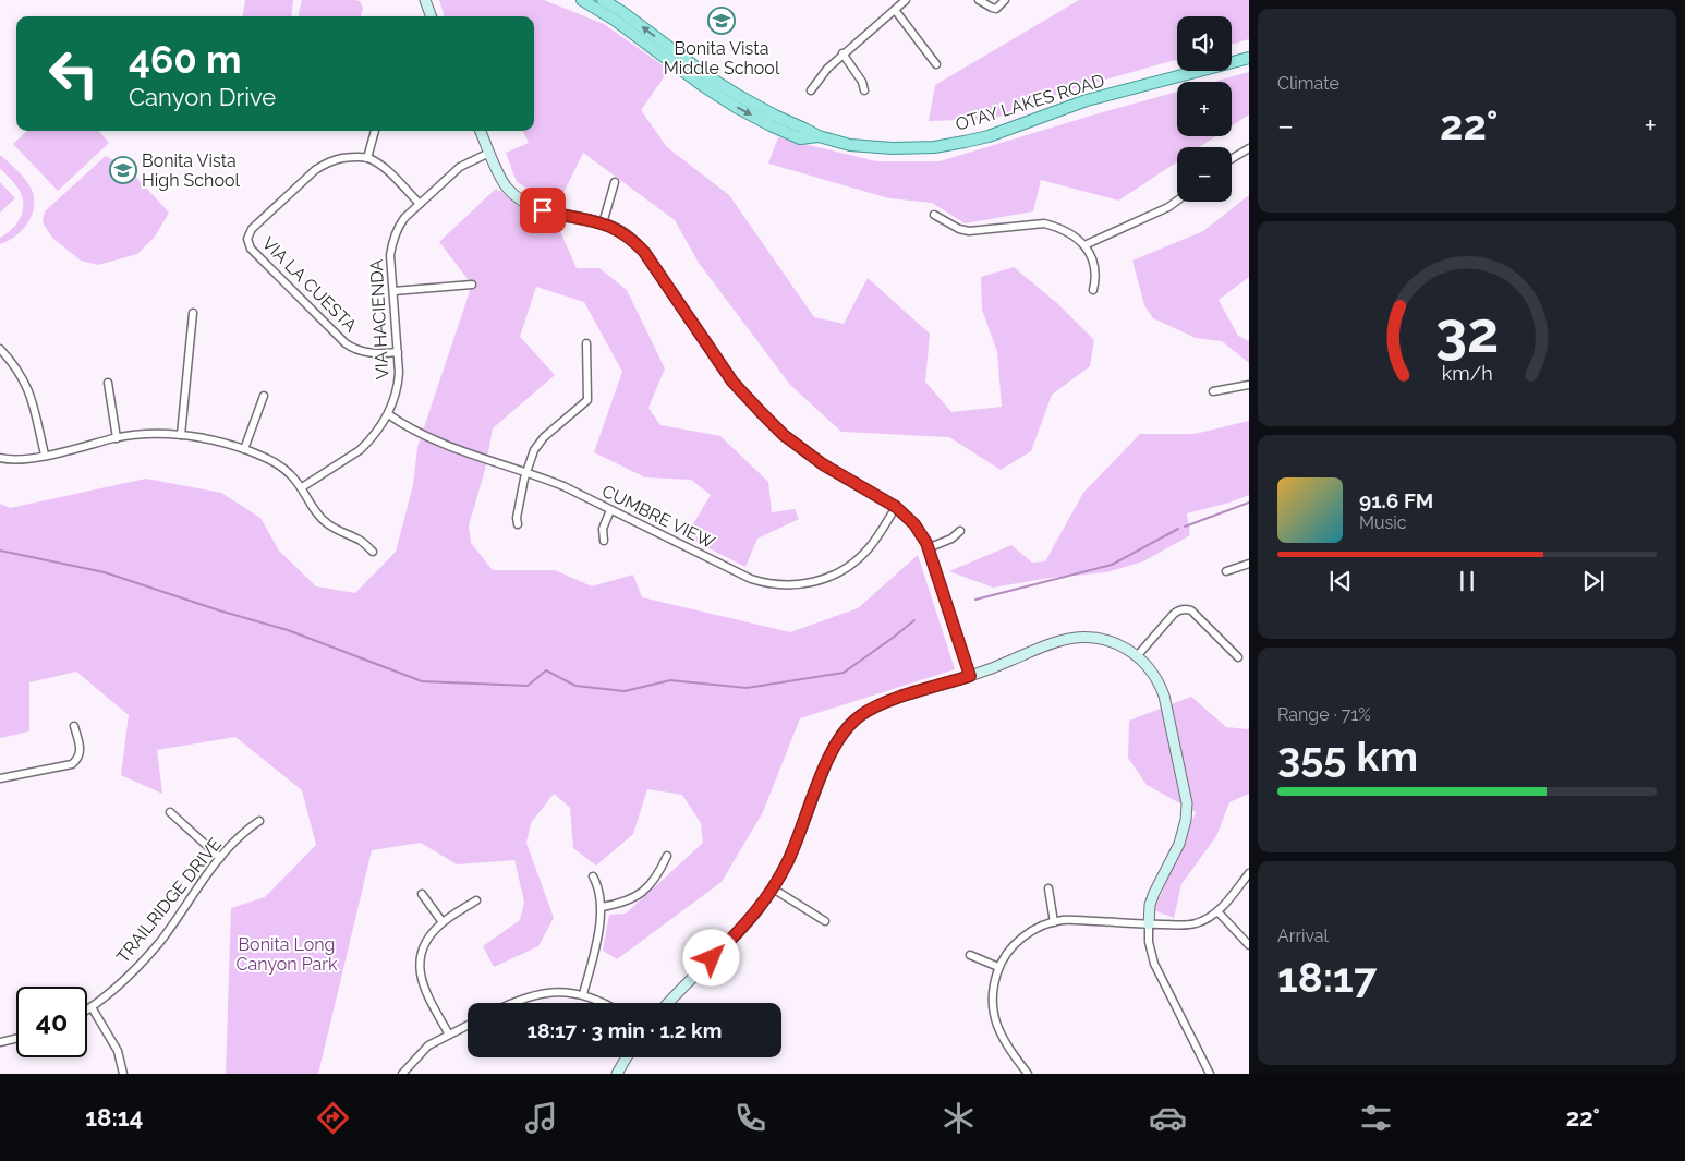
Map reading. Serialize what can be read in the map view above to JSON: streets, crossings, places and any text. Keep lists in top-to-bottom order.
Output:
{
  "streets": {
    "main road": ["OTAY LAKES ROAD"],
    "street": [
      "VIA LA CUESTA",
      "VIA HACIENDA",
      "CUMBRE VIEW",
      "TRAILRIDGE DRIVE"
    ]
  },
  "crossings": [
    ["VIA LA CUESTA", "VIA HACIENDA"],
    ["VIA HACIENDA", "CUMBRE VIEW"]
  ],
  "parks": ["Bonita Long Canyon Park"],
  "places": {
    "school or university": ["Bonita Vista Middle School", "Bonita Vista High School"]
  },
  "page": {
    "tile": [
      "Climate",
      ["Range · 71%", "355 km"],
      ["Arrival", "18:17"]
    ],
    "map_buttons": ["+", "−"],
    "turn": ["460 m", "Canyon Drive"],
    "heat": ["−", "22°", "+"],
    "song": ["91.6 FM", "Music"],
    "limit": "40",
    "trip": "18:17 · 3 min · 1.2 km",
    "tabs": ["18:14", "22°"],
    "gauge": ["32", "km/h"]
  }
}
